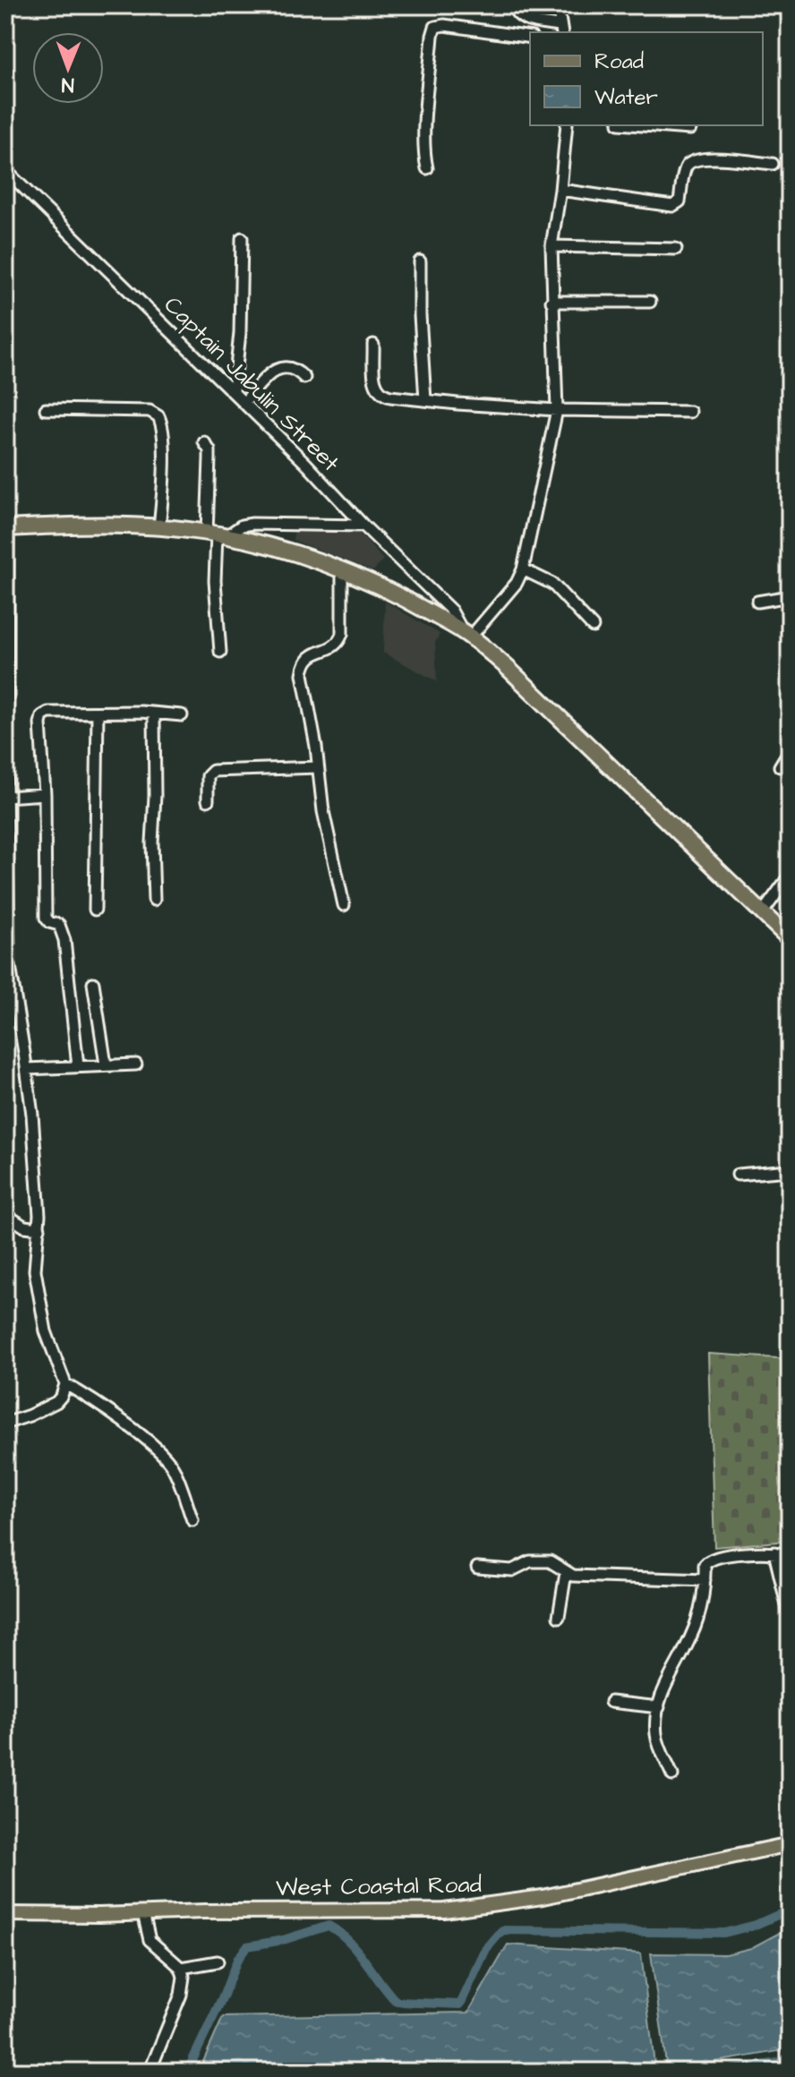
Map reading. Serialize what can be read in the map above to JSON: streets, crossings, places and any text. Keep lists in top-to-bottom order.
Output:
{
  "streets": {
    "main road": ["West Coastal Road"],
    "street": ["Captain Jabulin Street"]
  },
  "legend": ["Road", "Water"],
  "north": "bottom"
}
